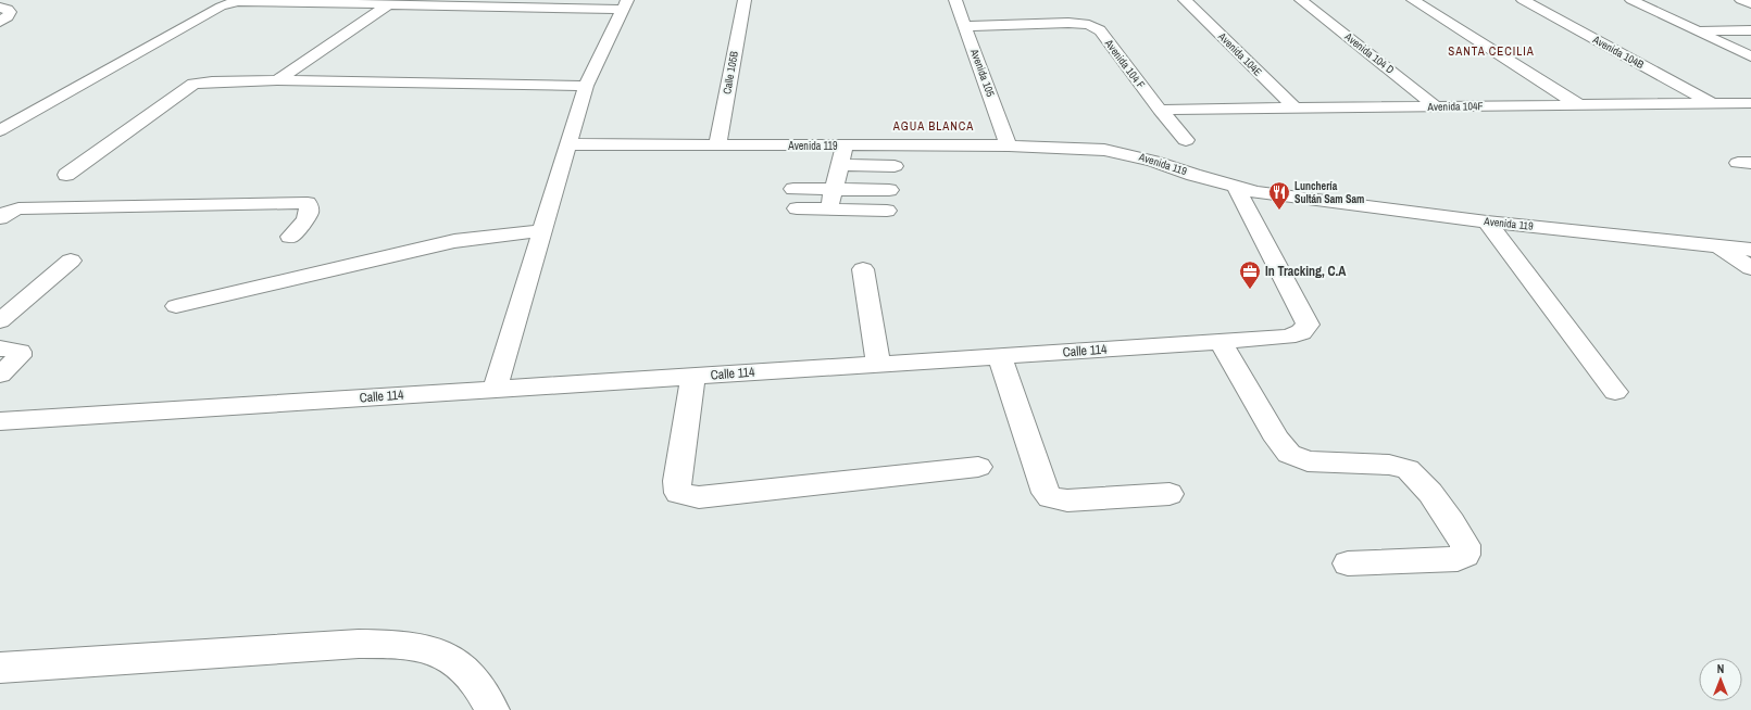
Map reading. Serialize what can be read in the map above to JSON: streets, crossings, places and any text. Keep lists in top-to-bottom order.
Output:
{
  "streets": {
    "street": [
      "Avenida 104B",
      "Avenida 104 D",
      "Avenida 104E",
      "Avenida 104 F",
      "Calle 105B",
      "Avenida 105",
      "Avenida 104F",
      "Avenida 119",
      "Calle 114"
    ]
  },
  "crossings": [
    ["Avenida 104B", "Avenida 104F"],
    ["Avenida 104 D", "Avenida 104F"],
    ["Avenida 104E", "Avenida 104F"],
    ["Avenida 104 F", "Avenida 105"],
    ["Avenida 104 F", "Avenida 104F"],
    ["Calle 105B", "Avenida 119"],
    ["Avenida 105", "Avenida 119"],
    ["Avenida 119", "Calle 114"]
  ],
  "districts": ["SANTA CECILIA", "AGUA BLANCA"],
  "places": {
    "restaurant": ["Lunchería Sultán Sam Sam"],
    "office": ["In Tracking, C.A"]
  },
  "north": "top"
}
